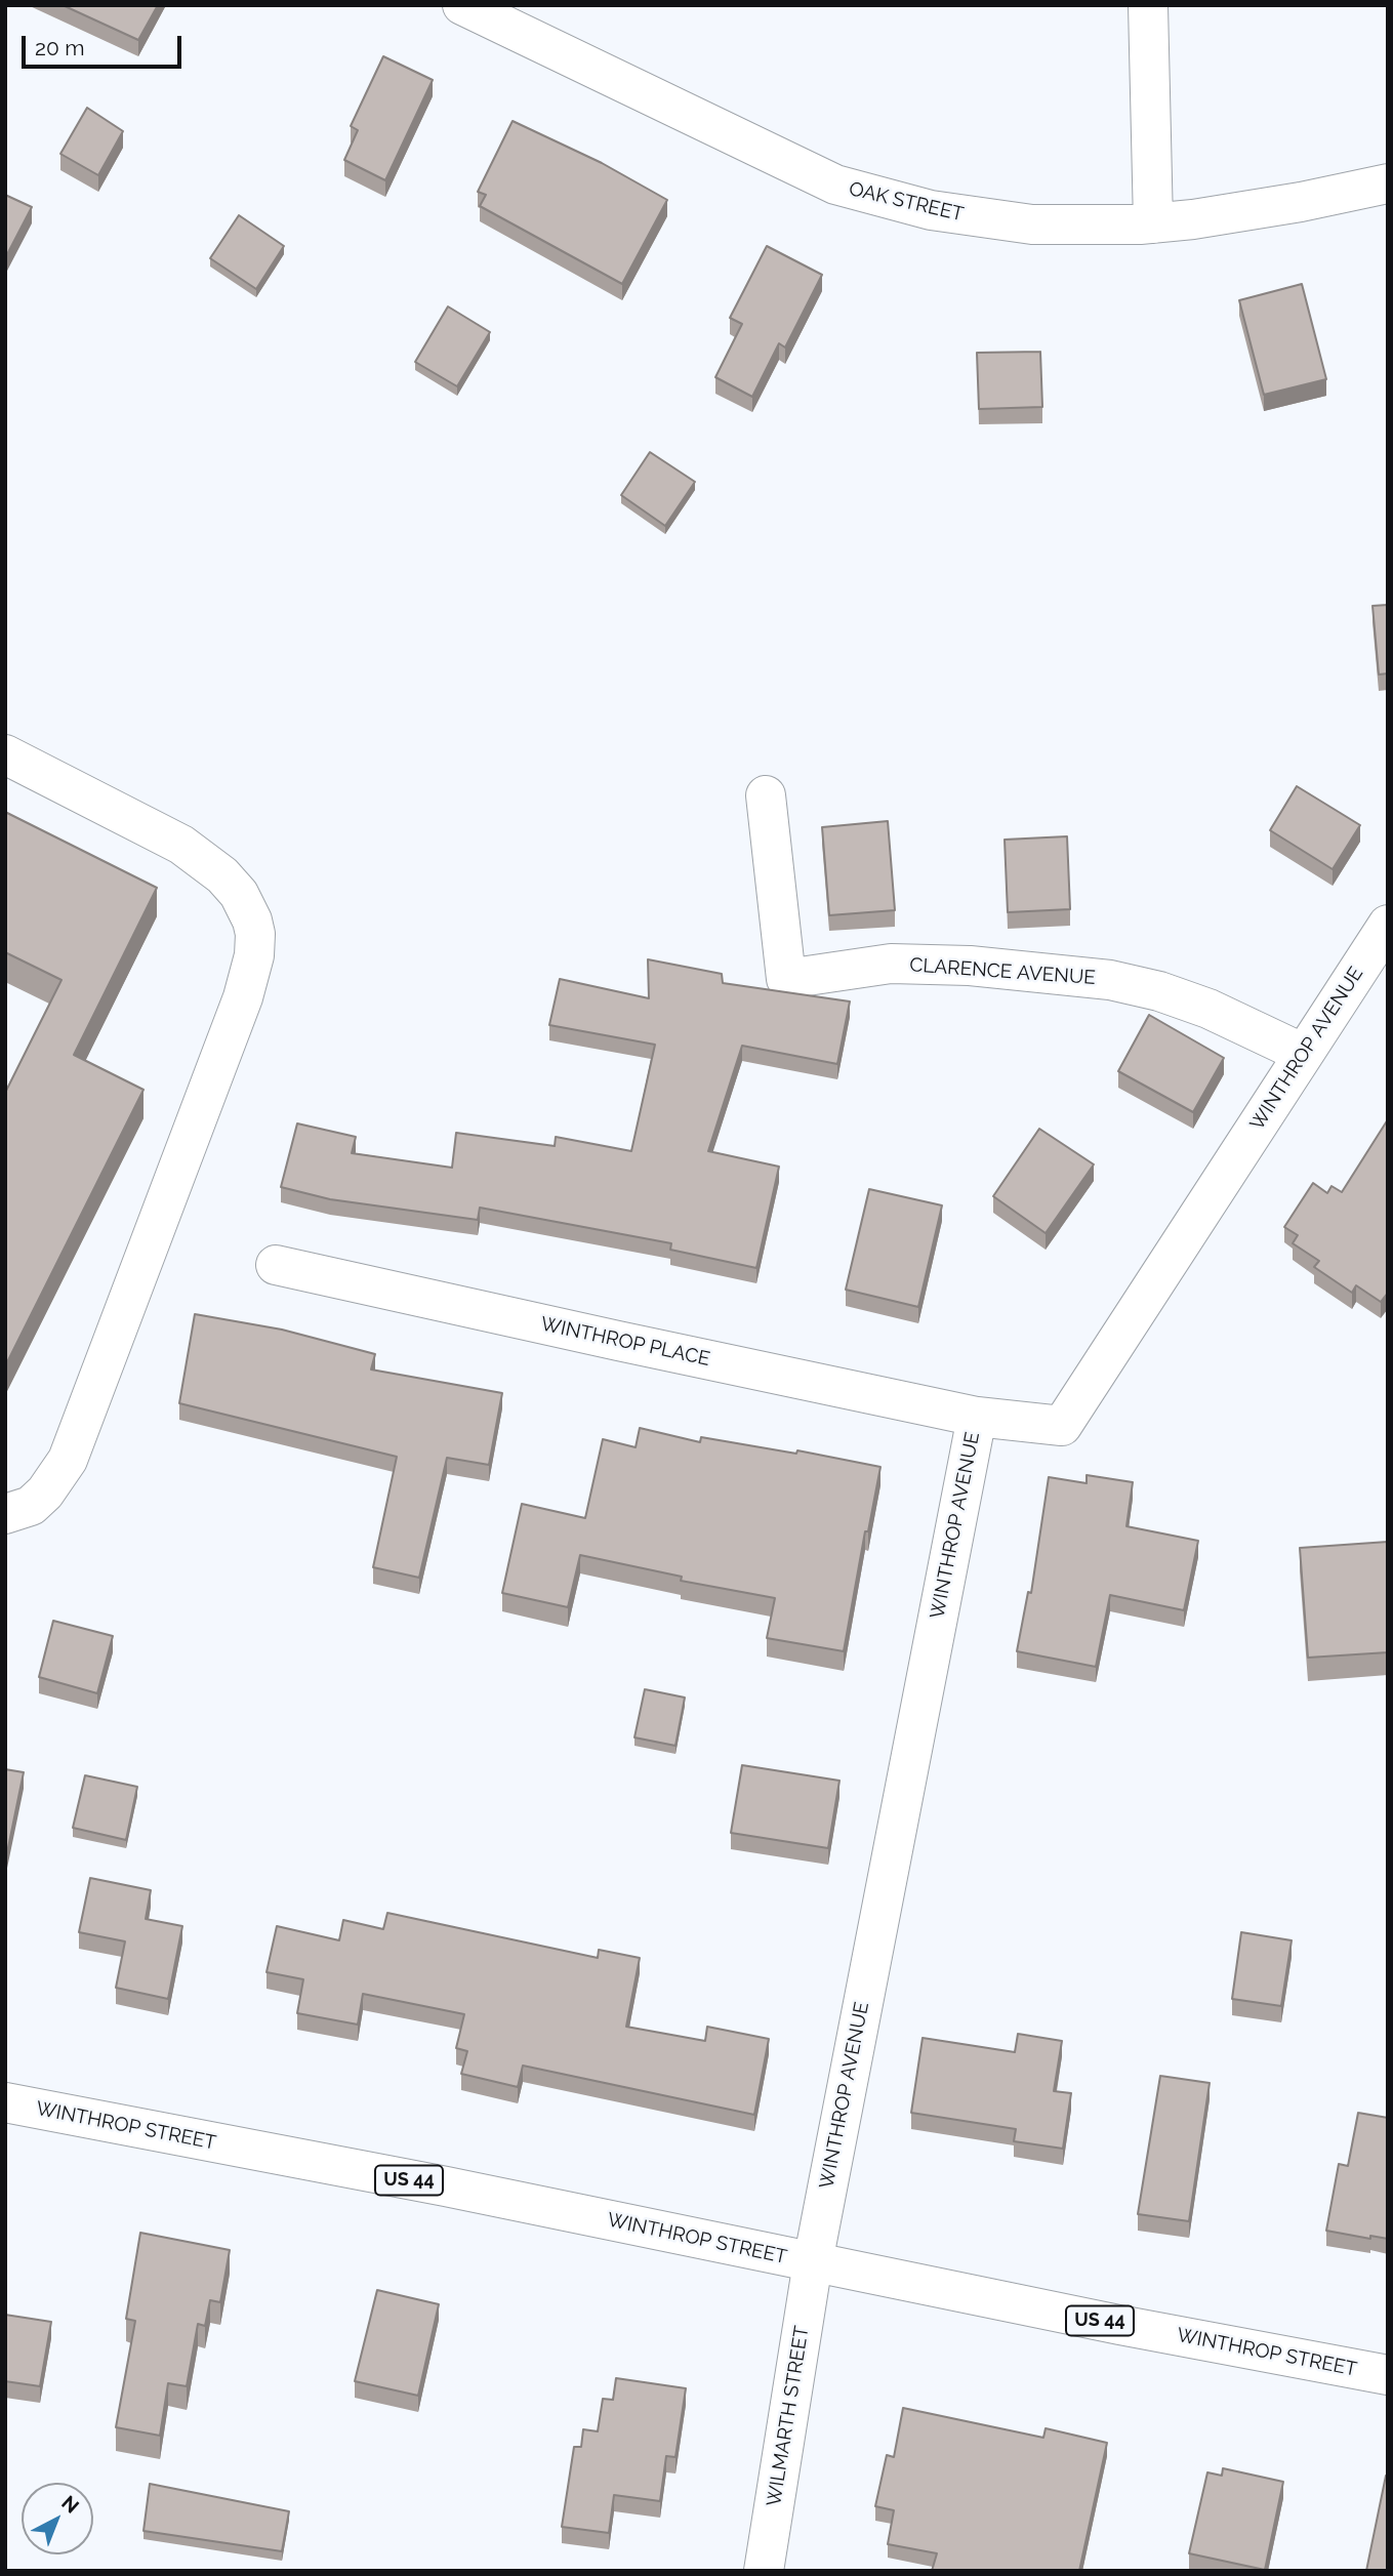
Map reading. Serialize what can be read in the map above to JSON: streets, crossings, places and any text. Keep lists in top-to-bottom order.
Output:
{
  "streets": {
    "main road": [
      "OAK STREET",
      "CLARENCE AVENUE",
      "WINTHROP AVENUE",
      "WINTHROP PLACE",
      "WINTHROP STREET",
      "US 44",
      "WILMARTH STREET"
    ]
  },
  "crossings": [
    ["CLARENCE AVENUE", "WINTHROP AVENUE"],
    ["WINTHROP AVENUE", "WINTHROP PLACE"],
    ["WINTHROP AVENUE", "WINTHROP STREET"],
    ["WINTHROP AVENUE", "WILMARTH STREET"],
    ["WINTHROP STREET", "WILMARTH STREET"]
  ],
  "scale_bar": "20 m",
  "north": "top right"
}
